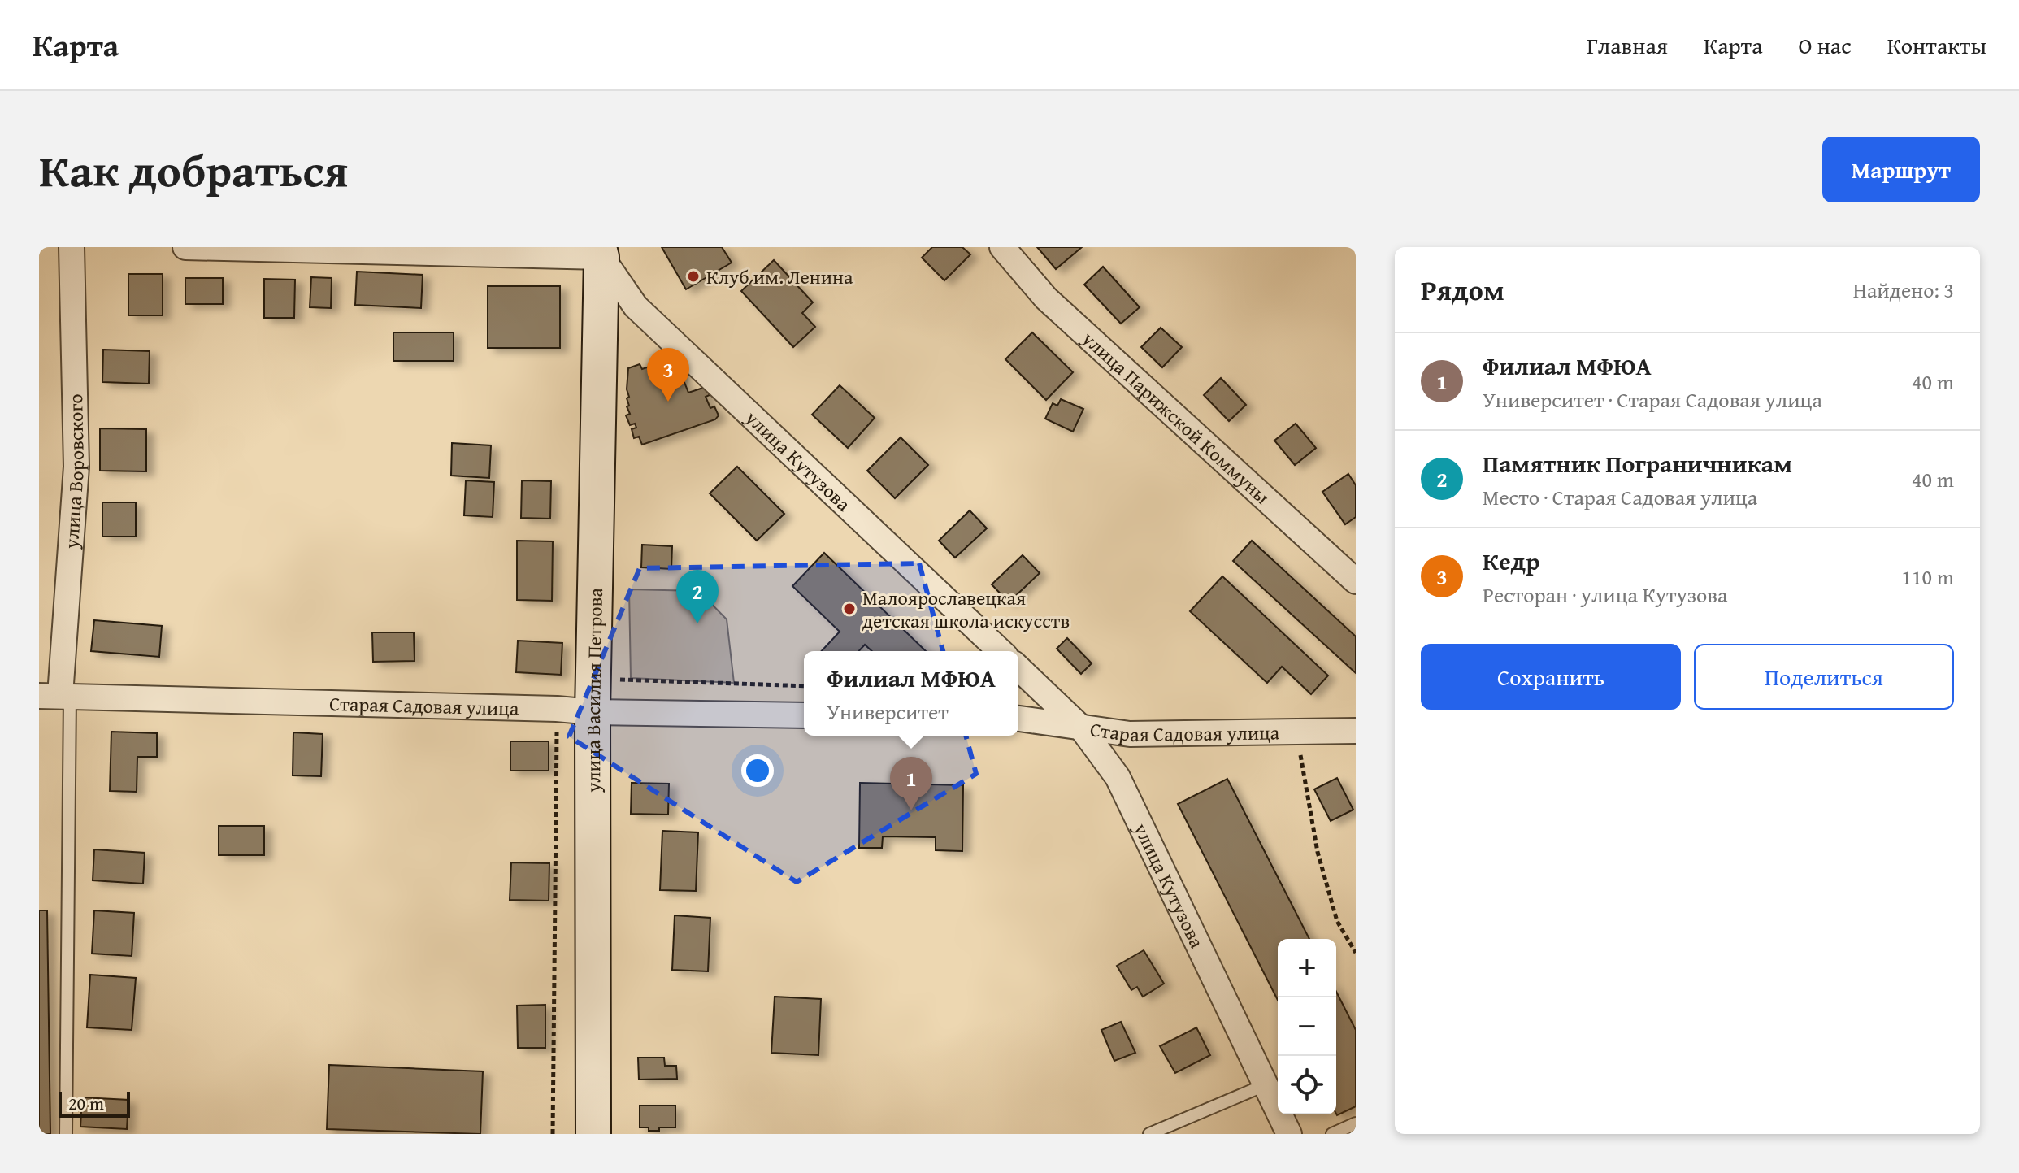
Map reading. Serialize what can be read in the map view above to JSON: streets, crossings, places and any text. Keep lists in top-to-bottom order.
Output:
{
  "streets": {
    "main road": ["улица Василия Петрова"],
    "street": [
      "улица Парижской Коммуны",
      "улица Кутузова",
      "улица Воровского",
      "Старая Садовая улица"
    ]
  },
  "crossings": [
    ["улица Кутузова", "улица Василия Петрова"],
    ["улица Кутузова", "Старая Садовая улица"],
    ["улица Воровского", "Старая Садовая улица"],
    ["улица Василия Петрова", "Старая Садовая улица"]
  ],
  "places": ["Клуб им. Ленина", "Малоярославецкая детская школа искусств"],
  "scale_bar": "20 m",
  "page": {
    "header": "Карта",
    "nav": [
      "Главная",
      "Карта",
      "О нас",
      "Контакты"
    ],
    "title": "Как добраться",
    "buttons": [
      "Маршрут",
      ["Сохранить", "Поделиться"]
    ],
    "heading": ["Рядом", "Найдено: 3"],
    "list": [
      {
        "mark": "1",
        "name": "Филиал МФЮА",
        "note": "Университет · Старая Садовая улица",
        "value": "40 m"
      },
      {
        "mark": "2",
        "name": "Памятник Пограничникам",
        "note": "Место · Старая Садовая улица",
        "value": "40 m"
      },
      {
        "mark": "3",
        "name": "Кедр",
        "note": "Ресторан · улица Кутузова",
        "value": "110 m"
      }
    ],
    "pins": ["3", "2", "1"],
    "popup": ["Филиал МФЮА", "Университет"],
    "map_buttons": ["+", "−"],
    "scale": "20 m"
  }
}
